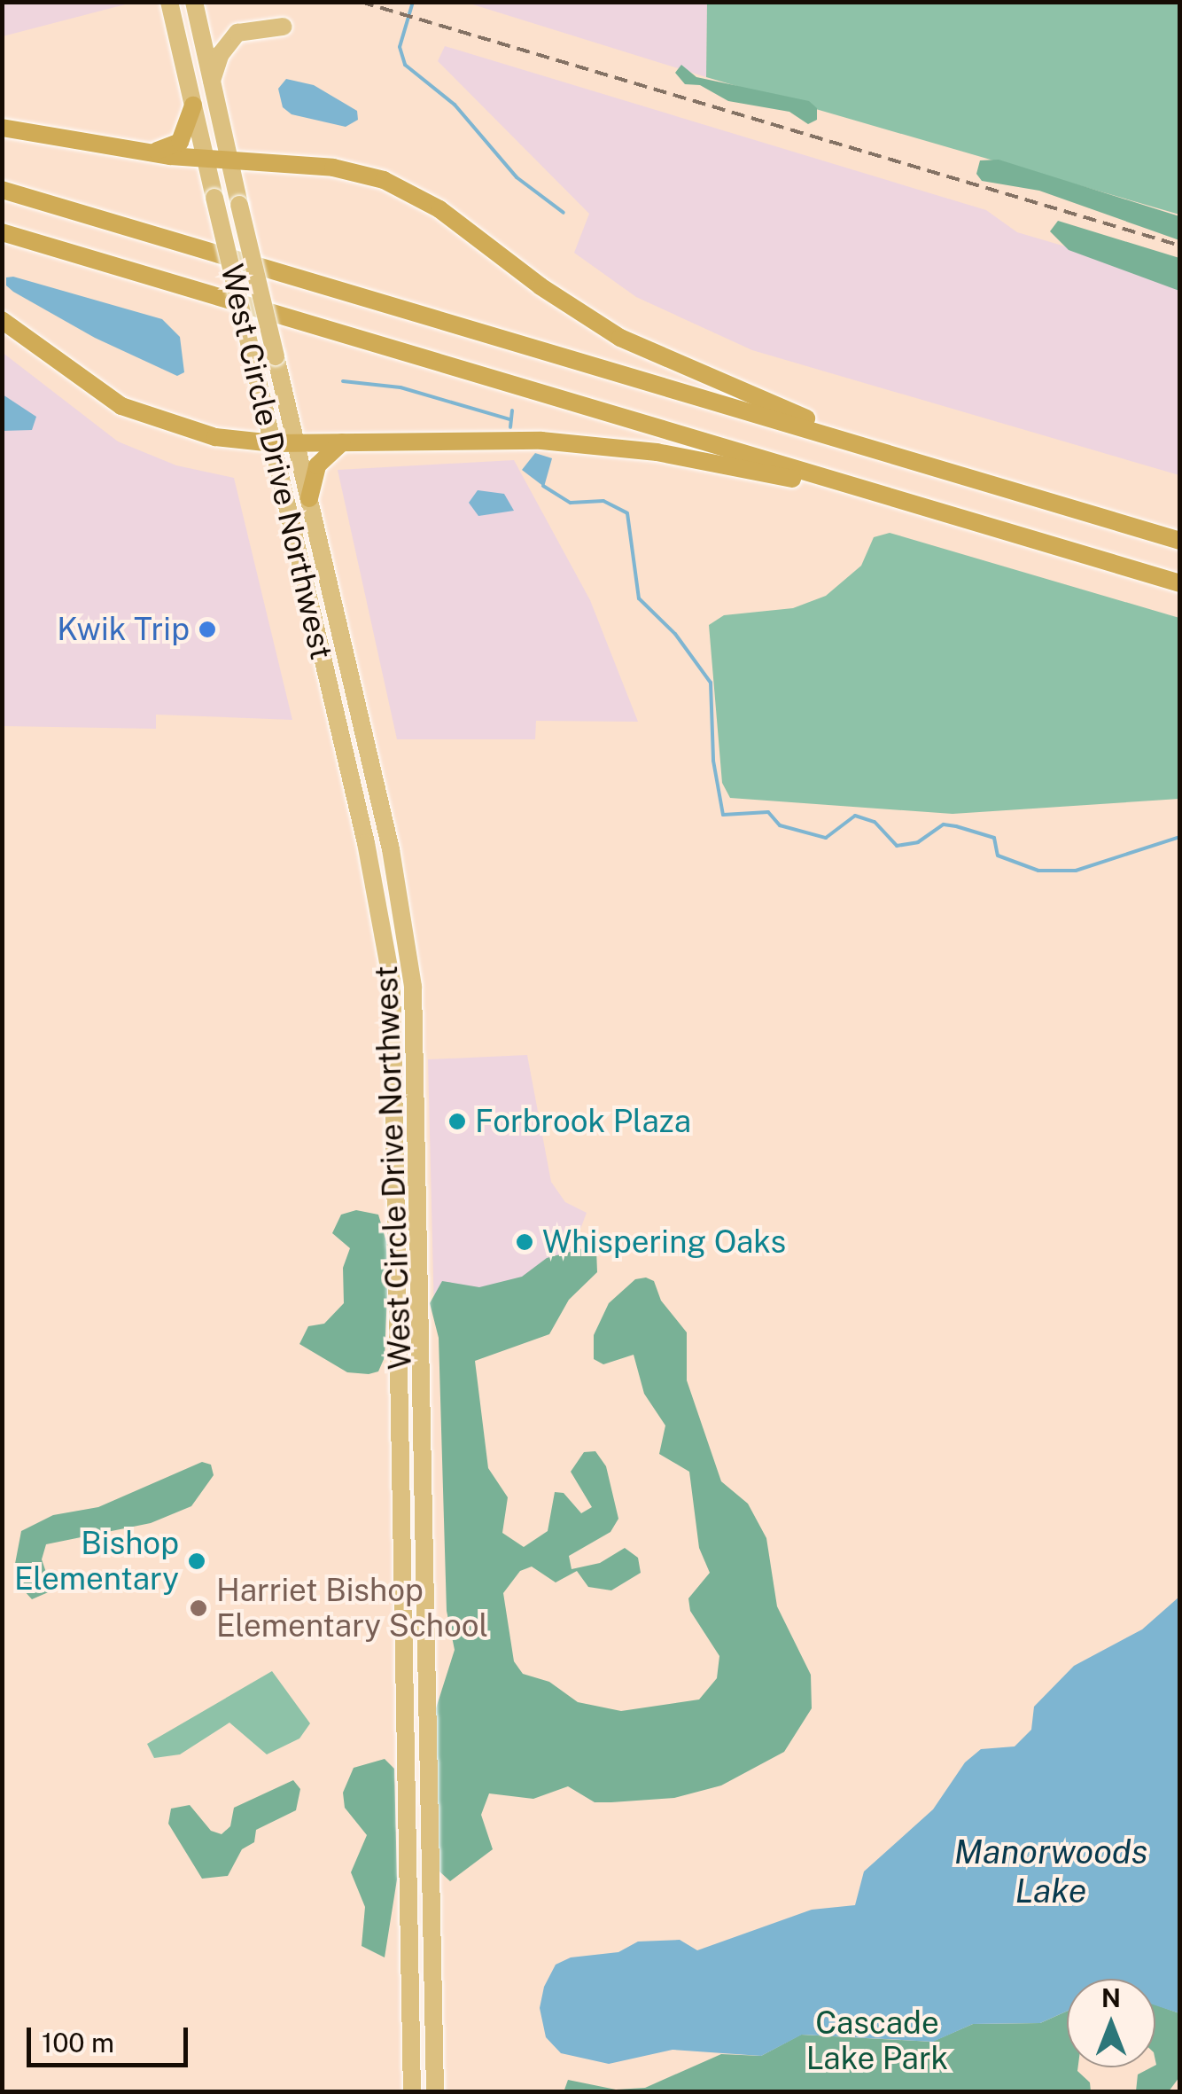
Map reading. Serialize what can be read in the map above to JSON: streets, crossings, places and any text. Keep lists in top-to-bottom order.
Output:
{
  "streets": {
    "main road": ["West Circle Drive Northwest"]
  },
  "water": ["Manorwoods Lake"],
  "parks": ["Cascade Lake Park"],
  "places": [
    "Kwik Trip",
    "Forbrook Plaza",
    "Whispering Oaks",
    "Bishop Elementary",
    "Harriet Bishop Elementary School"
  ],
  "scale_bar": "100 m",
  "north": "top"
}
